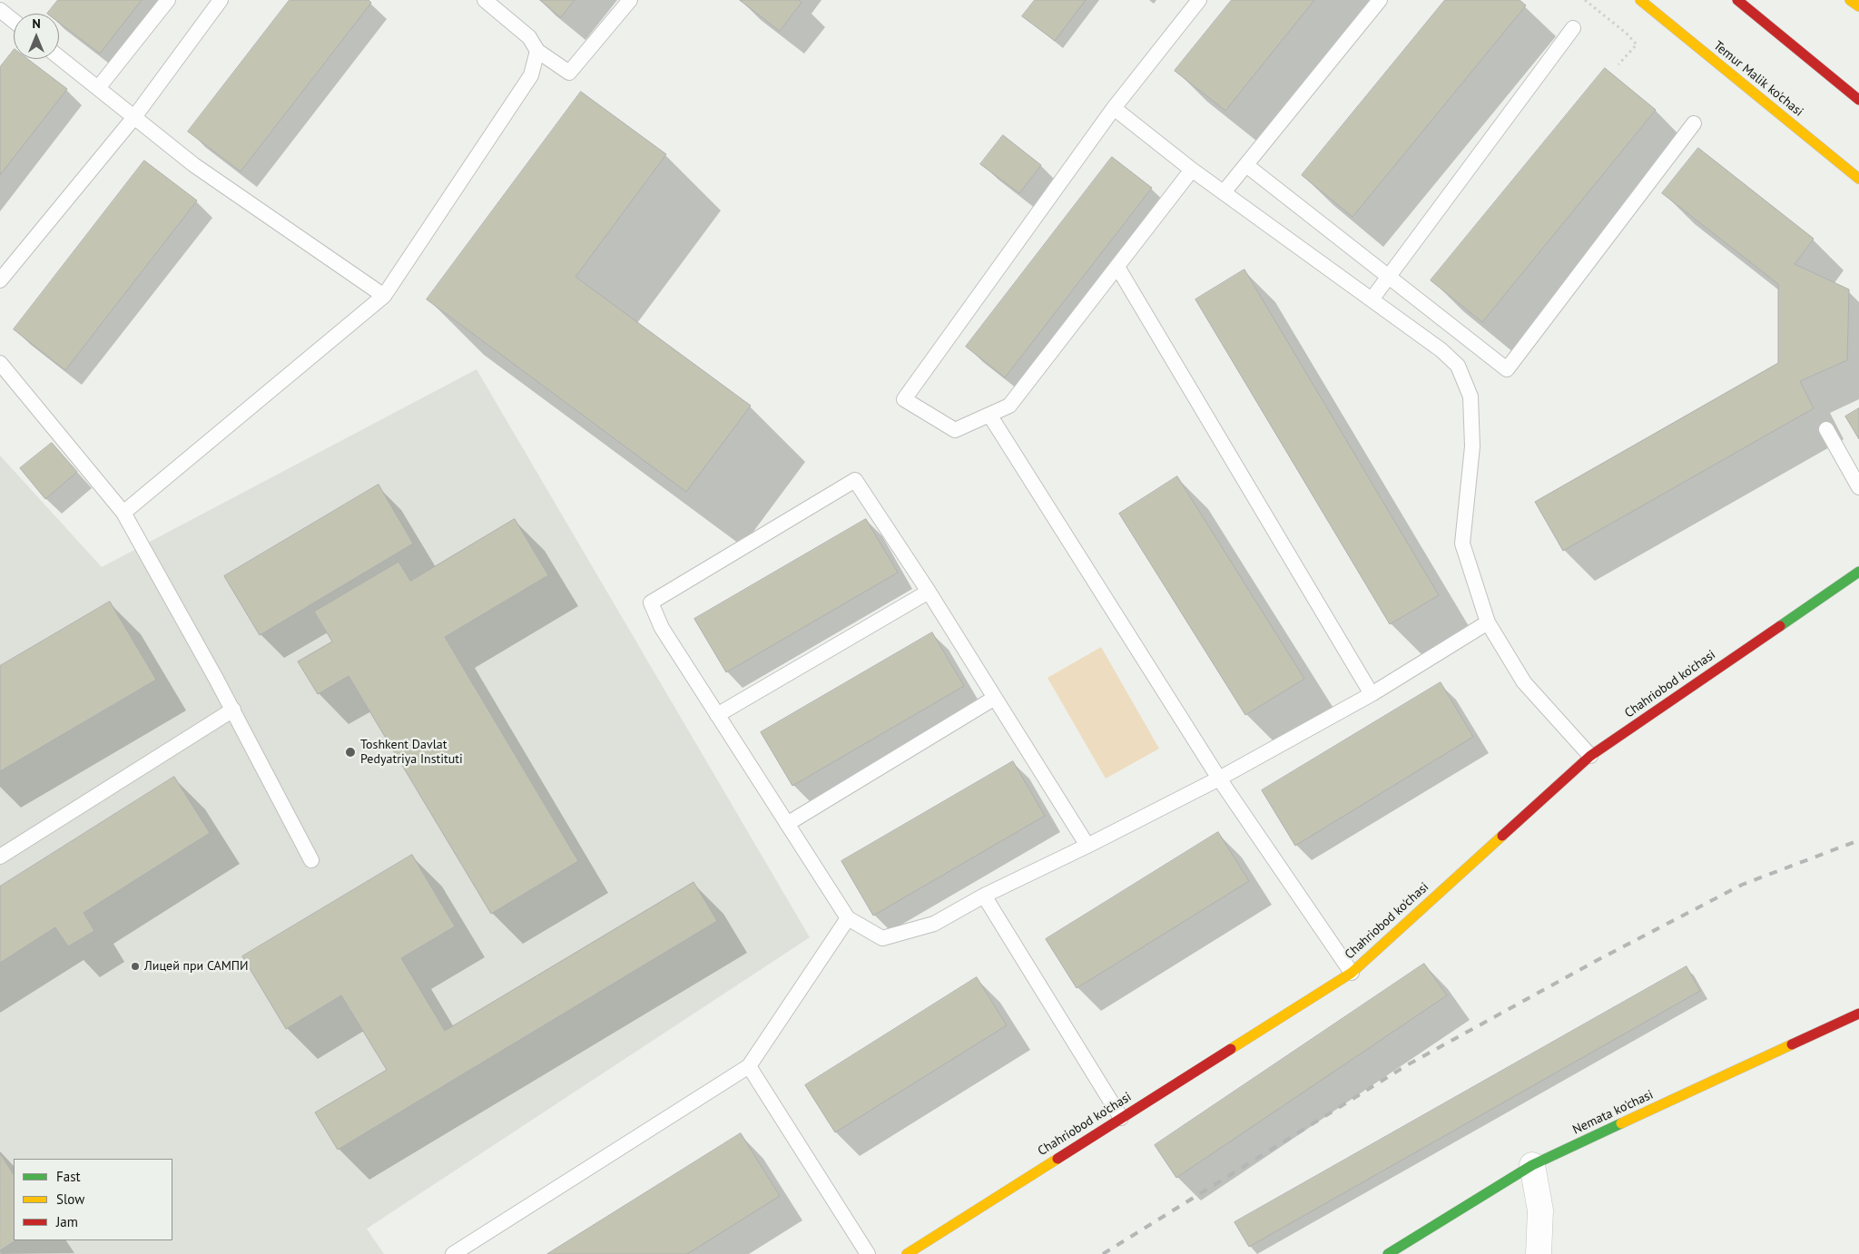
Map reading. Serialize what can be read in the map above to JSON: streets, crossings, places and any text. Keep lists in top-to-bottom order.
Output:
{
  "streets": {
    "main road": ["Temur Malik ko'chasi", "Chahriobod ko'chasi", "Nemata ko'chasi"]
  },
  "places": ["Toshkent Davlat Pedyatriya Instituti", "Лицей при САМПИ"],
  "legend": ["Fast", "Slow", "Jam"],
  "north": "top"
}
